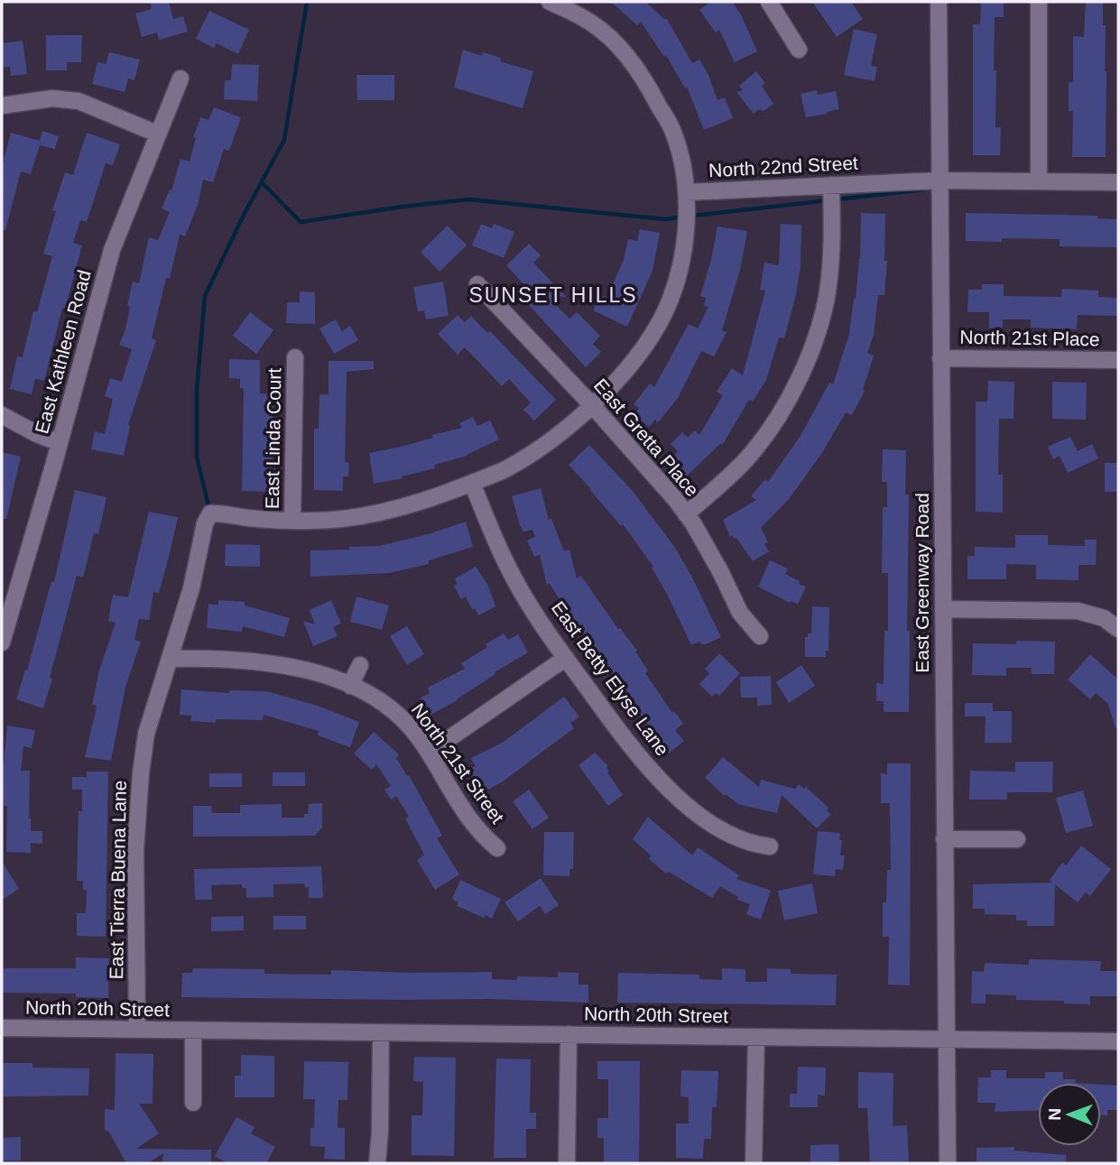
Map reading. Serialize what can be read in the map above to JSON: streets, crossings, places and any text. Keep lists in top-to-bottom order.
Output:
{
  "streets": {
    "street": [
      "North 22nd Street",
      "North 21st Place",
      "East Kathleen Road",
      "East Gretta Place",
      "East Linda Court",
      "East Greenway Road",
      "East Betty Elyse Lane",
      "North 21st Street",
      "East Tierra Buena Lane",
      "North 20th Street"
    ]
  },
  "crossings": [
    ["North 22nd Street", "East Gretta Place"],
    ["North 22nd Street", "East Linda Court"],
    ["North 22nd Street", "East Greenway Road"],
    ["North 22nd Street", "East Betty Elyse Lane"],
    ["North 22nd Street", "East Tierra Buena Lane"],
    ["North 21st Place", "East Greenway Road"],
    ["East Greenway Road", "North 20th Street"],
    ["North 21st Street", "East Tierra Buena Lane"],
    ["East Tierra Buena Lane", "North 20th Street"]
  ],
  "districts": ["SUNSET HILLS"],
  "north": "left"
}
